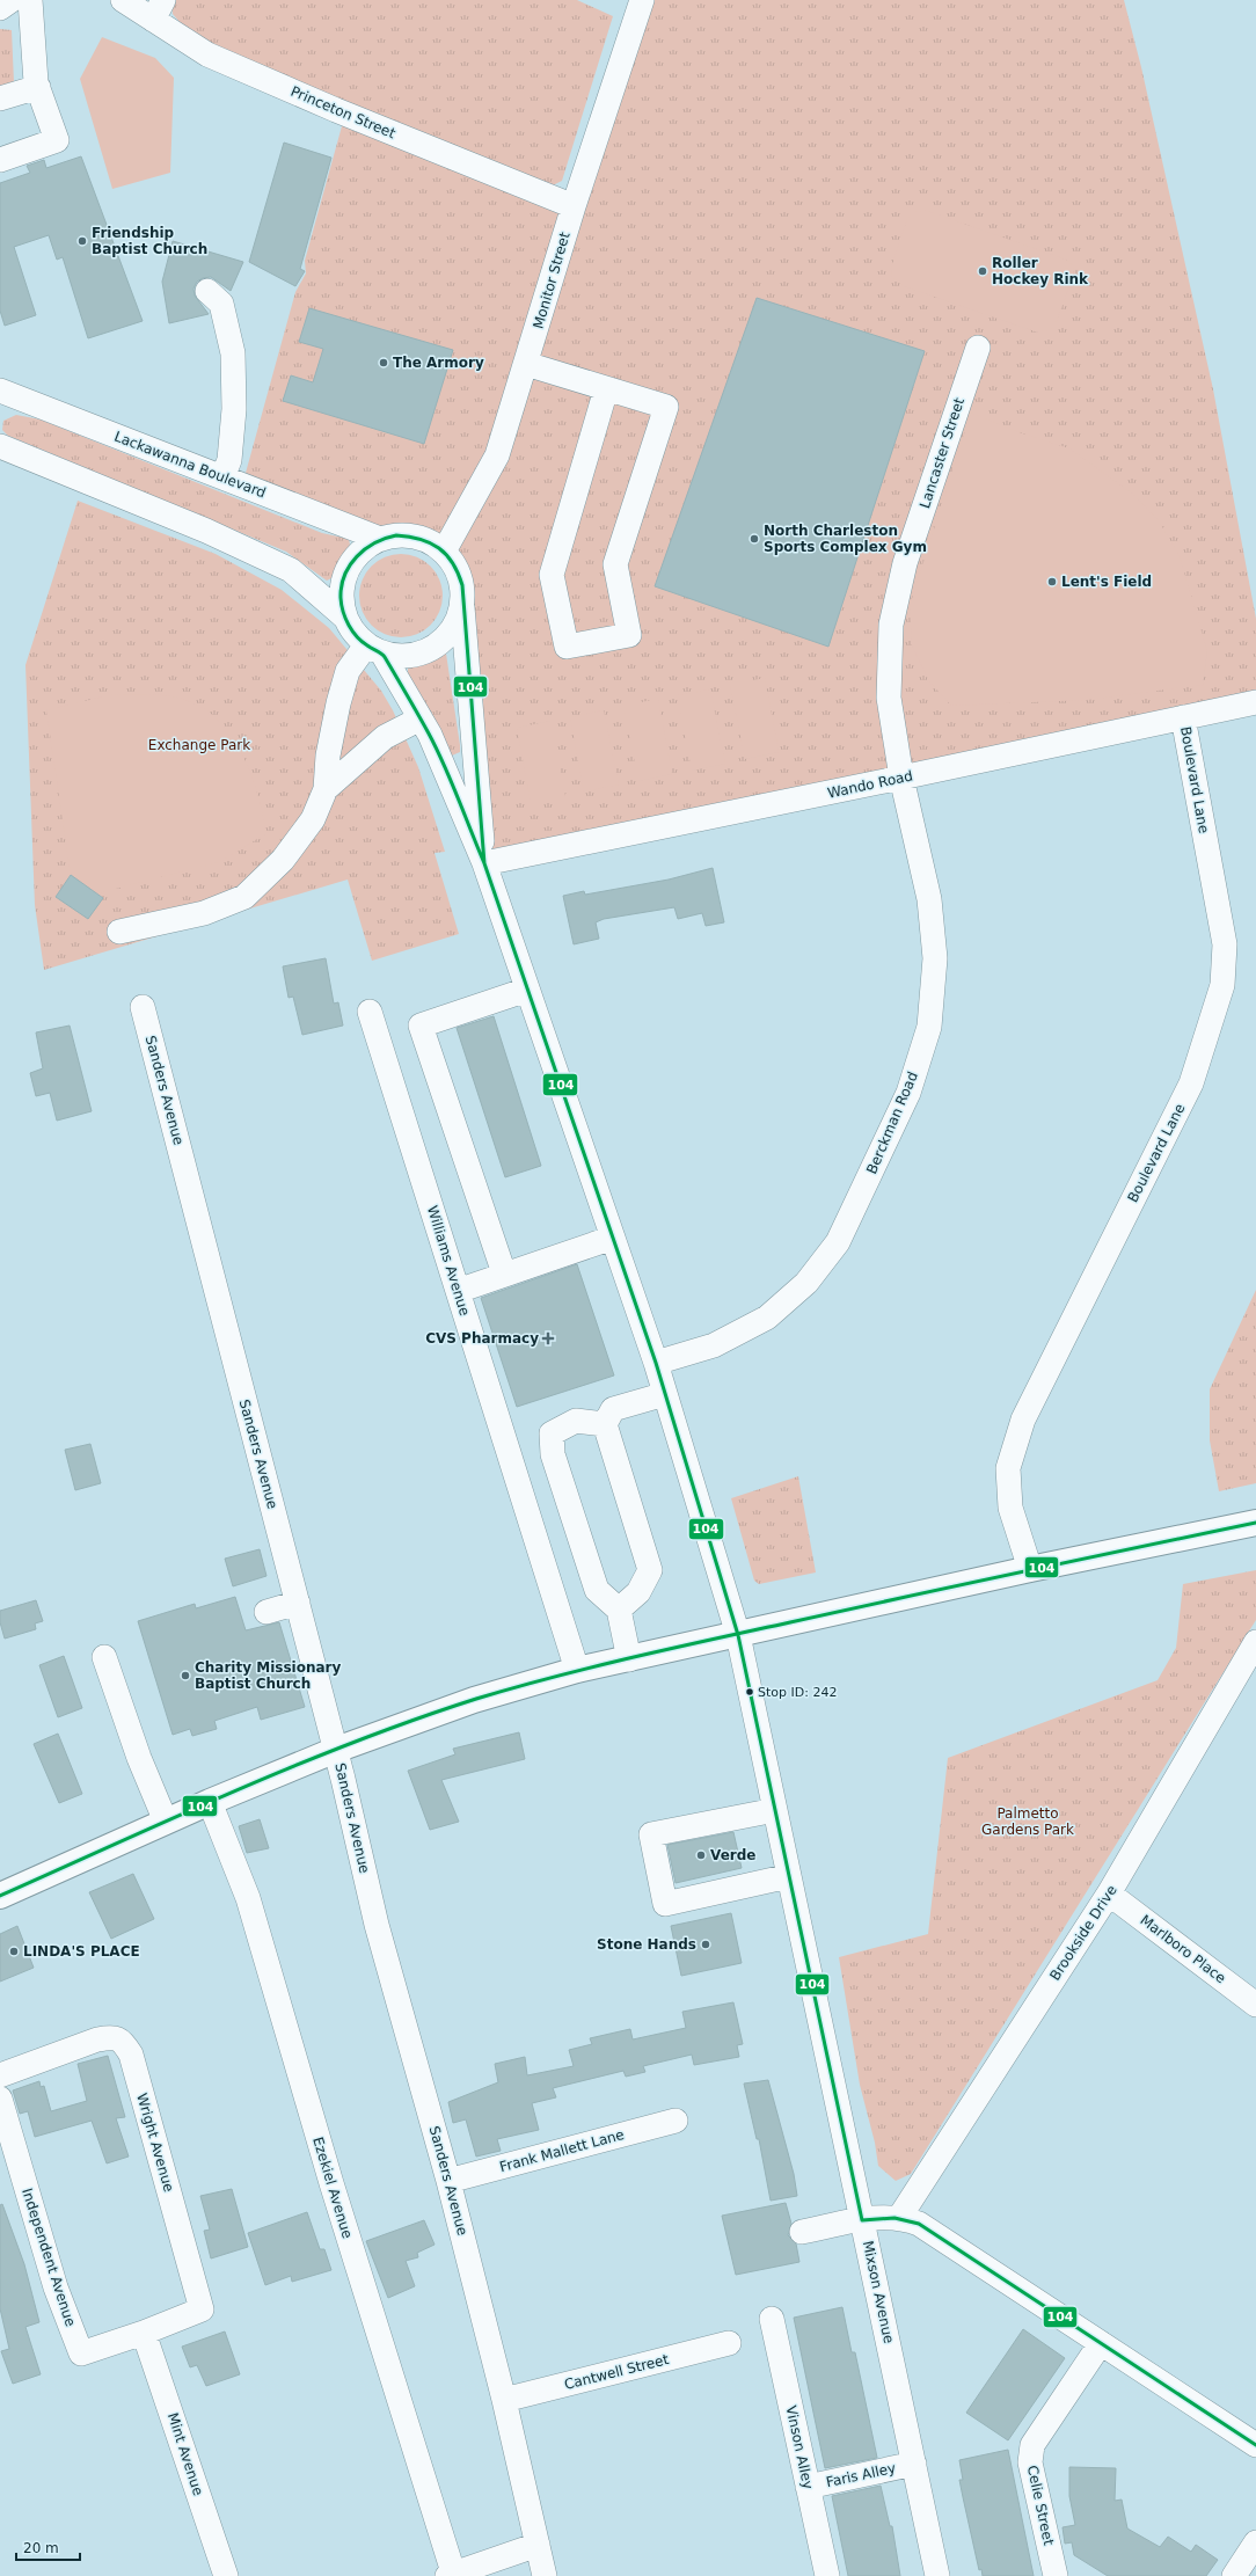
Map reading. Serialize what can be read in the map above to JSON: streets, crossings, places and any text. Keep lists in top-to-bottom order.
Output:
{
  "streets": {
    "street": [
      "Princeton Street",
      "Monitor Street",
      "Lancaster Street",
      "Lackawanna Boulevard",
      "Boulevard Lane",
      "Wando Road",
      "Sanders Avenue",
      "Berckman Road",
      "Williams Avenue",
      "Brookside Drive",
      "Marlboro Place",
      "Wright Avenue",
      "Frank Mallett Lane",
      "Ezekiel Avenue",
      "Independent Avenue",
      "Mixson Avenue",
      "Cantwell Street",
      "Vinson Alley",
      "Mint Avenue",
      "Faris Alley",
      "Celie Street"
    ]
  },
  "crossings": [
    ["Princeton Street", "Monitor Street"],
    ["Monitor Street", "Lackawanna Boulevard"],
    ["Lancaster Street", "Wando Road"],
    ["Lancaster Street", "Berckman Road"],
    ["Boulevard Lane", "Wando Road"],
    ["Wando Road", "Berckman Road"],
    ["Wando Road", "Mixson Avenue"],
    ["Sanders Avenue", "Frank Mallett Lane"],
    ["Sanders Avenue", "Cantwell Street"],
    ["Berckman Road", "Mixson Avenue"],
    ["Brookside Drive", "Marlboro Place"],
    ["Wright Avenue", "Independent Avenue"],
    ["Wright Avenue", "Mint Avenue"],
    ["Independent Avenue", "Mint Avenue"],
    ["Mixson Avenue", "Faris Alley"],
    ["Vinson Alley", "Faris Alley"]
  ],
  "parks": ["Exchange Park", "Palmetto Gardens Park"],
  "places": {
    "other": [
      "Friendship Baptist Church",
      "Roller Hockey Rink",
      "The Armory",
      "North Charleston Sports Complex Gym",
      "Lent's Field",
      "Charity Missionary Baptist Church",
      "Stop ID: 242",
      "Verde",
      "Stone Hands",
      "LINDA'S PLACE"
    ],
    "health": ["CVS Pharmacy"]
  },
  "lines": ["transit line 104"],
  "scale_bar": "20 m"
}
